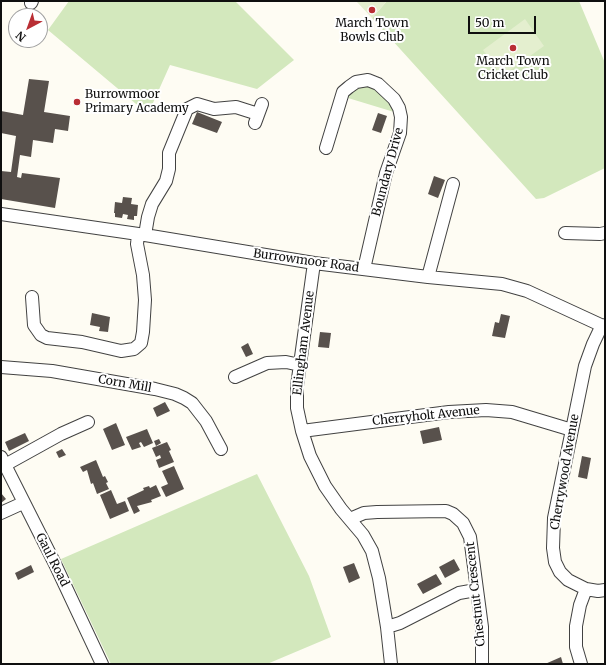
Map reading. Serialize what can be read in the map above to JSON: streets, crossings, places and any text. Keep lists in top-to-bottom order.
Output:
{
  "streets": {
    "street": [
      "Boundary Drive",
      "Burrowmoor Road",
      "Ellingham Avenue",
      "Corn Mill",
      "Cherryholt Avenue",
      "Cherrywood Avenue",
      "Gaul Road",
      "Chestnut Crescent"
    ]
  },
  "crossings": [
    ["Boundary Drive", "Burrowmoor Road"],
    ["Burrowmoor Road", "Ellingham Avenue"],
    ["Burrowmoor Road", "Cherrywood Avenue"],
    ["Ellingham Avenue", "Cherryholt Avenue"],
    ["Ellingham Avenue", "Chestnut Crescent"],
    ["Cherryholt Avenue", "Cherrywood Avenue"]
  ],
  "places": ["March Town Bowls Club", "March Town Cricket Club", "Burrowmoor Primary Academy"],
  "scale_bar": "50 m",
  "north": "bottom left"
}
